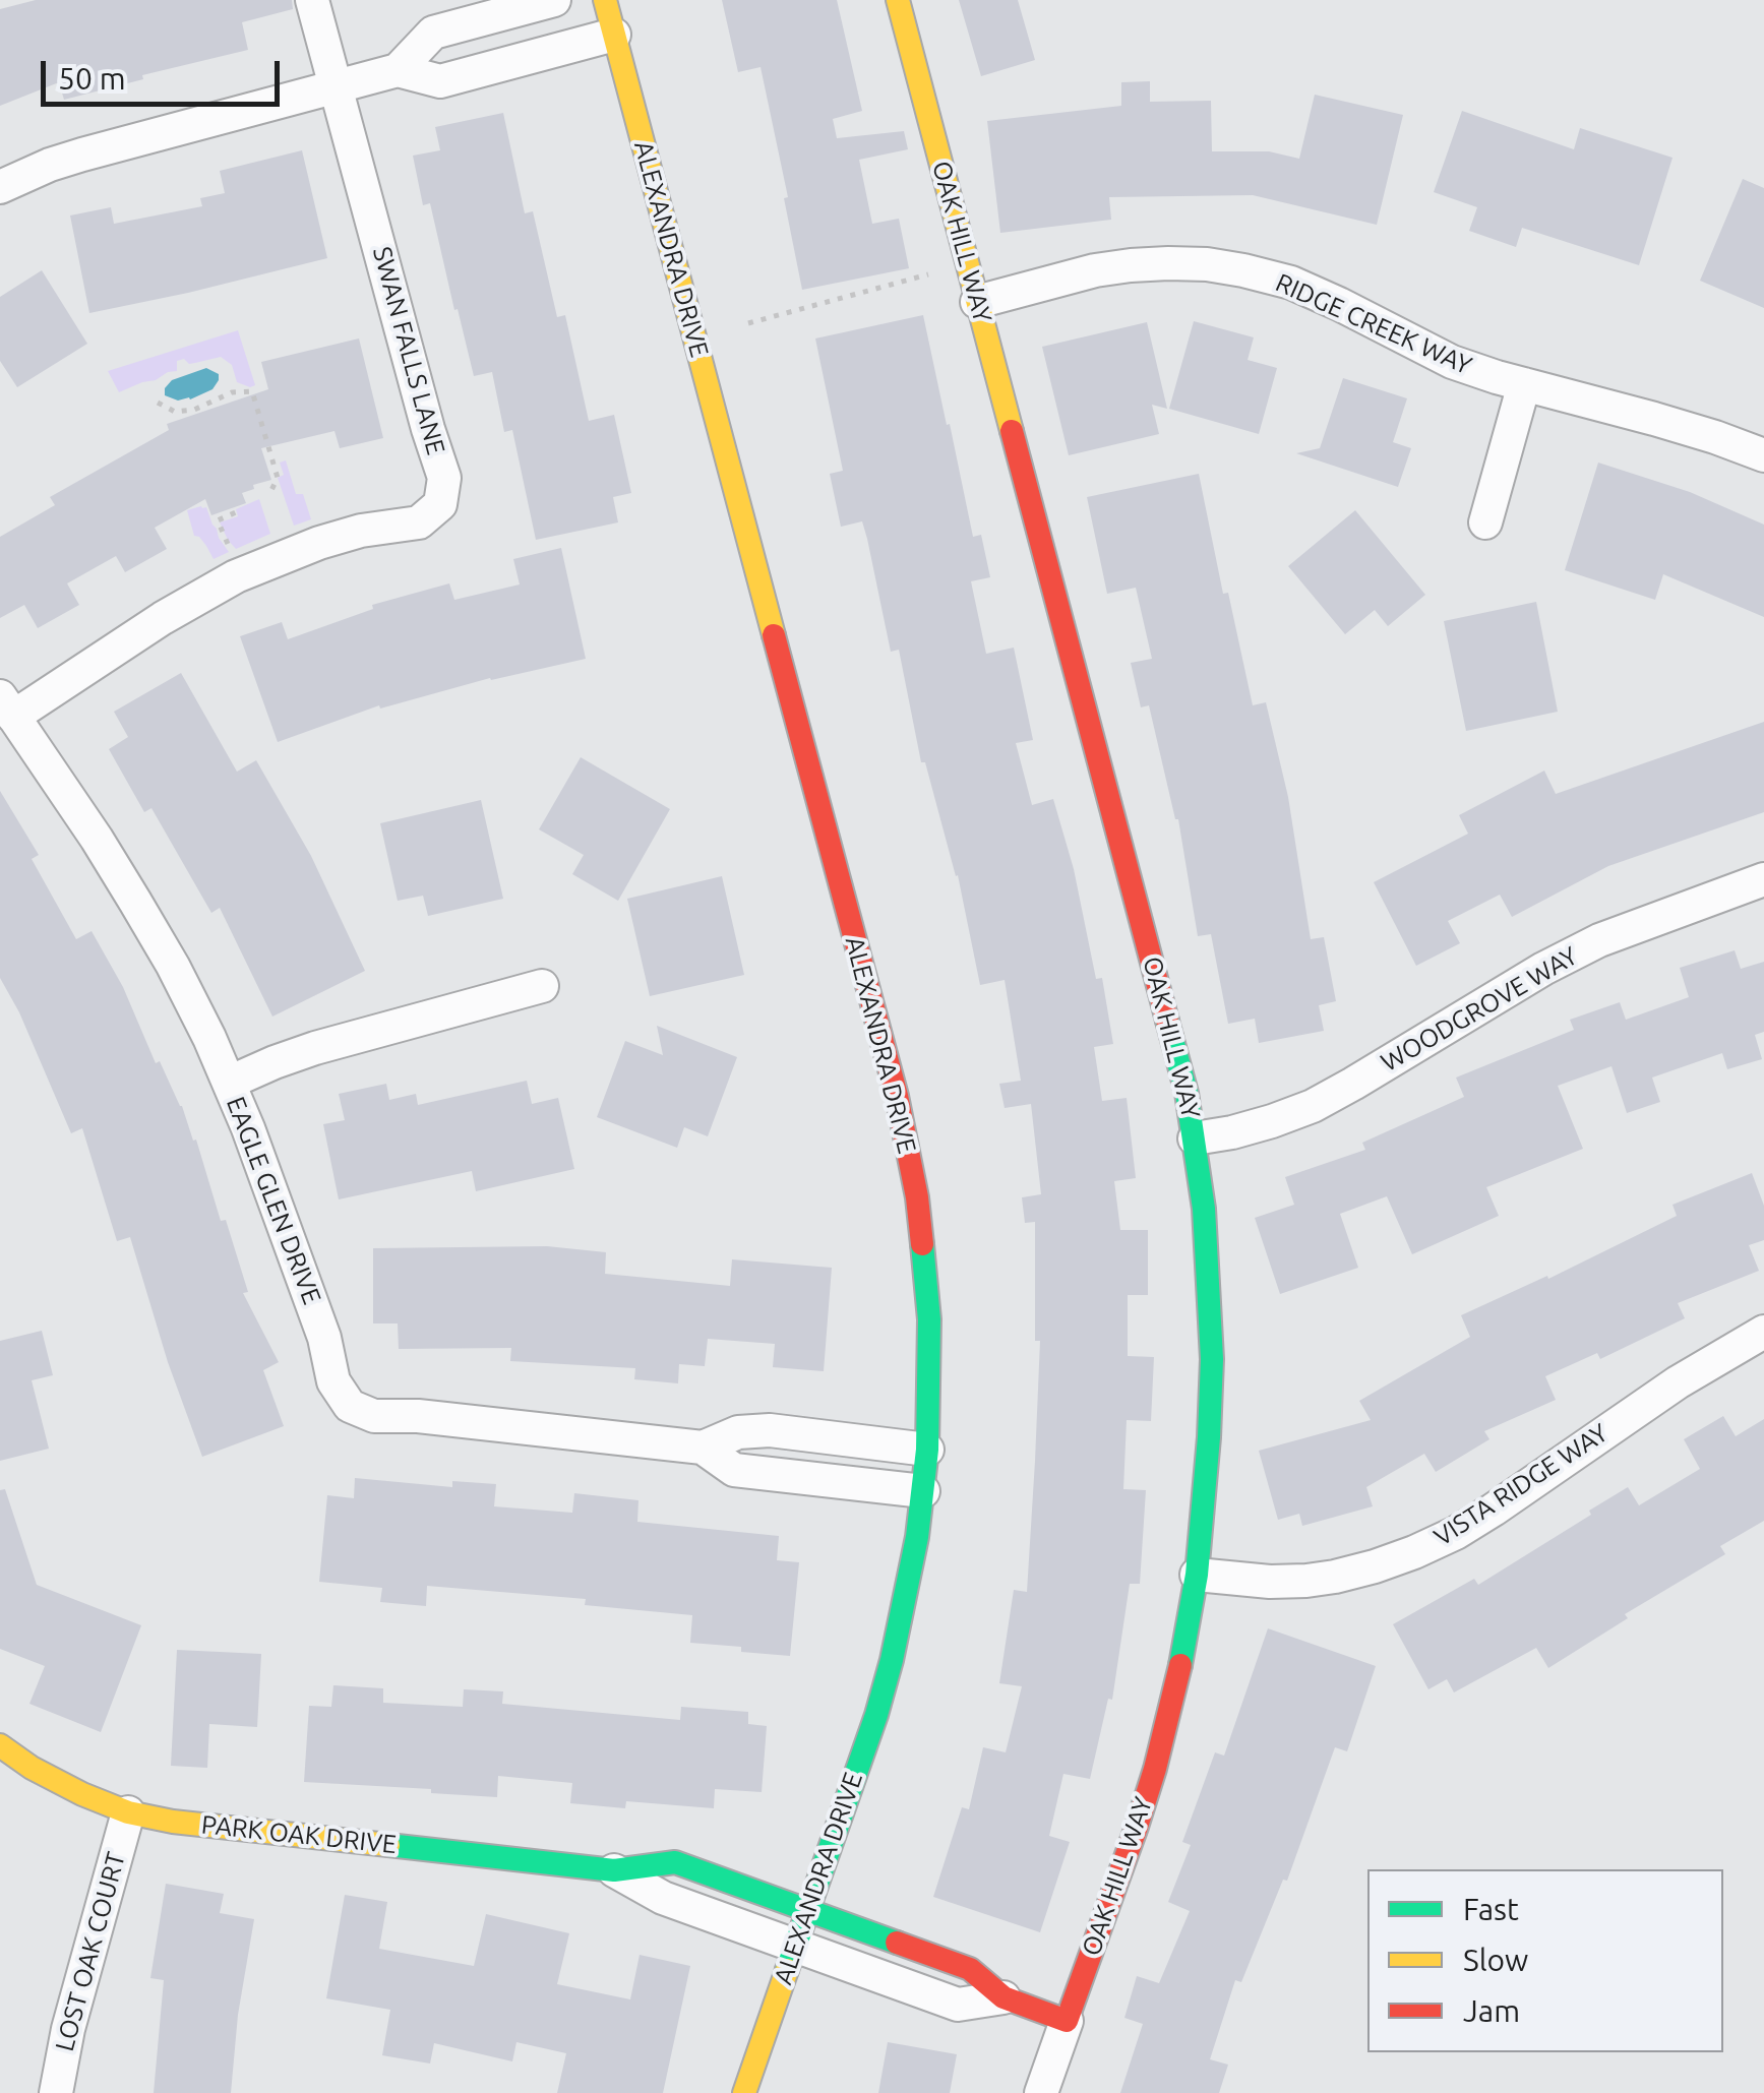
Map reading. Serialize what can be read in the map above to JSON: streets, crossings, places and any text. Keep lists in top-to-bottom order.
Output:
{
  "streets": {
    "street": [
      "OAK HILL WAY",
      "ALEXANDRA DRIVE",
      "RIDGE CREEK WAY",
      "SWAN FALLS LANE",
      "WOODGROVE WAY",
      "EAGLE GLEN DRIVE",
      "VISTA RIDGE WAY",
      "PARK OAK DRIVE",
      "LOST OAK COURT"
    ]
  },
  "crossings": [
    ["OAK HILL WAY", "RIDGE CREEK WAY"],
    ["OAK HILL WAY", "WOODGROVE WAY"],
    ["OAK HILL WAY", "VISTA RIDGE WAY"],
    ["ALEXANDRA DRIVE", "EAGLE GLEN DRIVE"],
    ["ALEXANDRA DRIVE", "PARK OAK DRIVE"],
    ["SWAN FALLS LANE", "EAGLE GLEN DRIVE"],
    ["PARK OAK DRIVE", "LOST OAK COURT"]
  ],
  "legend": ["Fast", "Slow", "Jam"],
  "scale_bar": "50 m"
}
